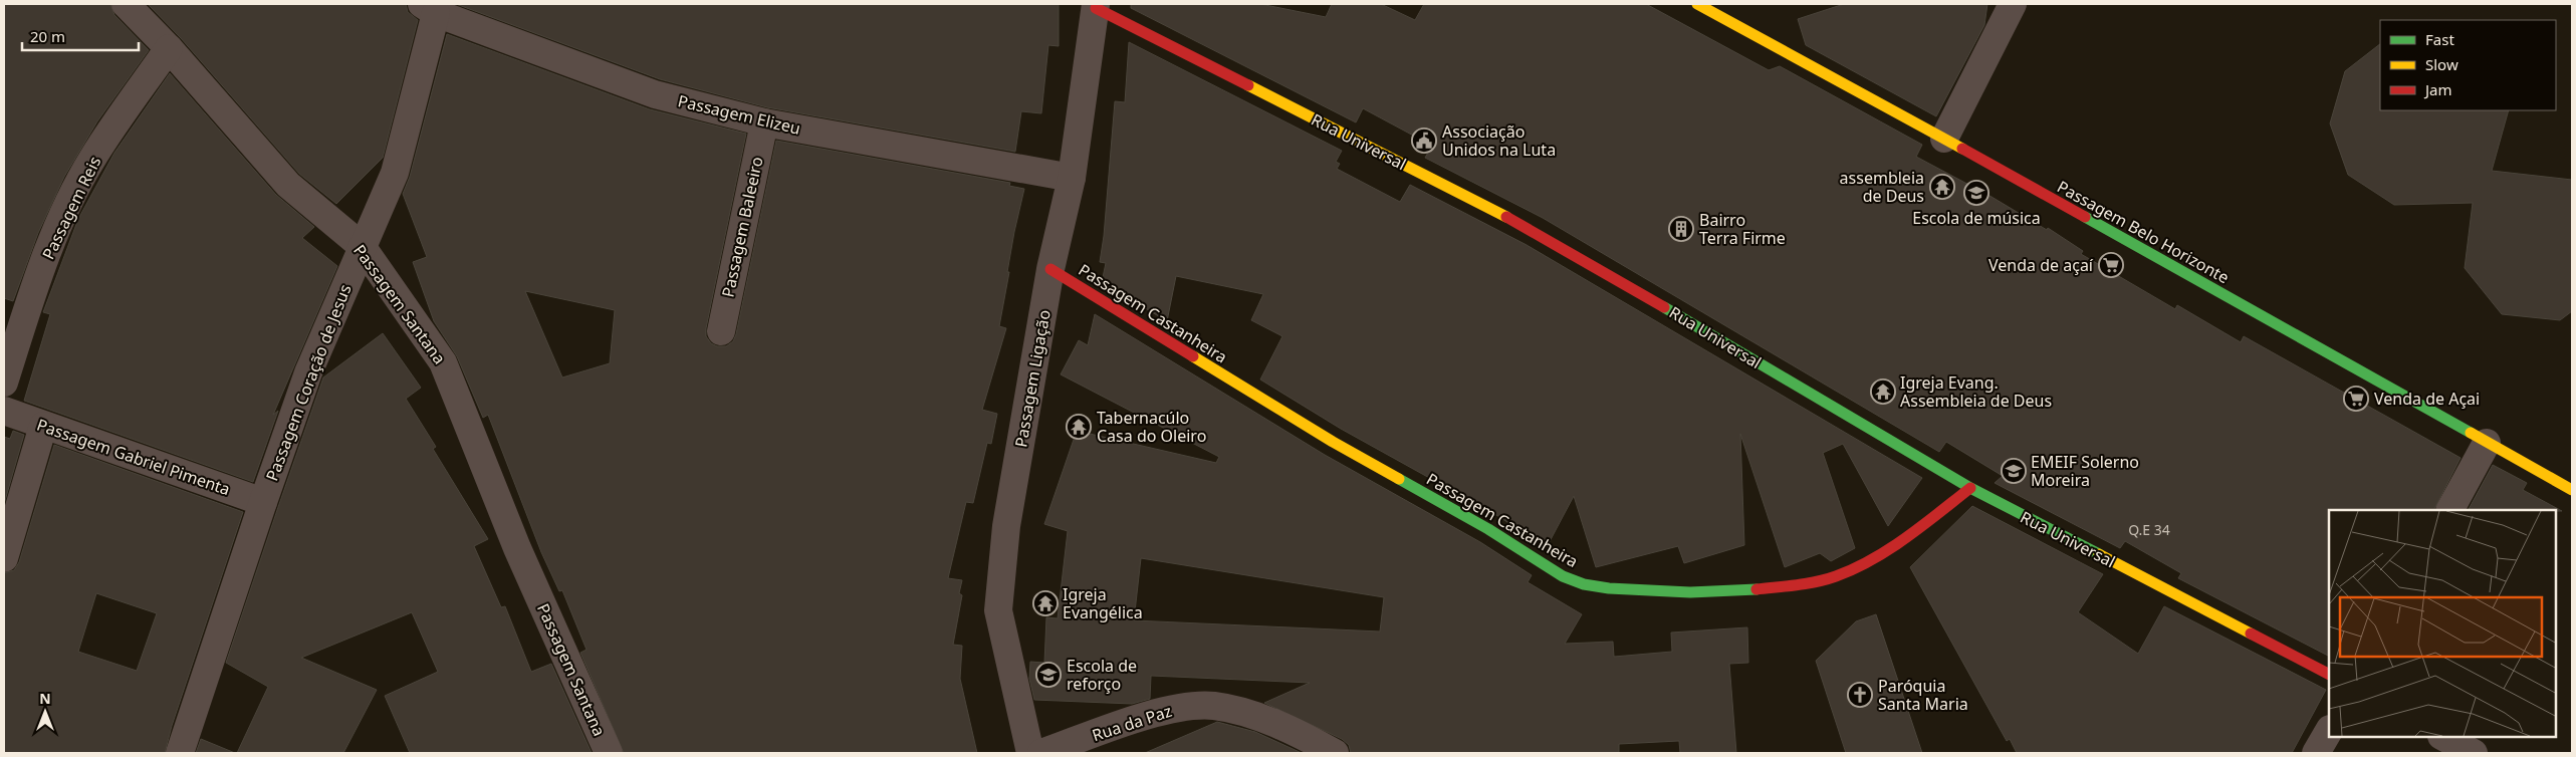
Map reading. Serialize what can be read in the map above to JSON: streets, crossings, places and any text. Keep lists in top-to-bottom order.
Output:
{
  "streets": {
    "street": [
      "Passagem Elizeu",
      "Rua Universal",
      "Passagem Reis",
      "Passagem Baleeiro",
      "Passagem Belo Horizonte",
      "Passagem Santana",
      "Passagem Castanheira",
      "Passagem Ligação",
      "Passagem Coração de Jesus",
      "Passagem Gabriel Pimenta",
      "Rua da Paz"
    ]
  },
  "crossings": [
    ["Passagem Elizeu", "Passagem Baleeiro"],
    ["Passagem Elizeu", "Passagem Ligação"],
    ["Passagem Elizeu", "Passagem Coração de Jesus"],
    ["Rua Universal", "Passagem Castanheira"],
    ["Rua Universal", "Passagem Ligação"],
    ["Passagem Reis", "Passagem Santana"],
    ["Passagem Santana", "Passagem Coração de Jesus"],
    ["Passagem Castanheira", "Passagem Ligação"],
    ["Passagem Coração de Jesus", "Passagem Gabriel Pimenta"]
  ],
  "places": {
    "public building": ["Associação Unidos na Luta"],
    "temple": [
      "assembleia de Deus",
      "Igreja Evang. Assembleia de Deus",
      "Tabernacúlo Casa do Oleiro",
      "Igreja Evangélica"
    ],
    "school or university": ["Escola de música", "EMEIF Solerno Moreira", "Escola de reforço"],
    "building": ["Bairro Terra Firme"],
    "supermarket": ["Venda de açaí", "Venda de Açai"],
    "church": ["Paróquia Santa Maria"]
  },
  "house_numbers": ["Q.E 34"],
  "legend": ["Fast", "Slow", "Jam"],
  "scale_bar": "20 m",
  "north": "top"
}
